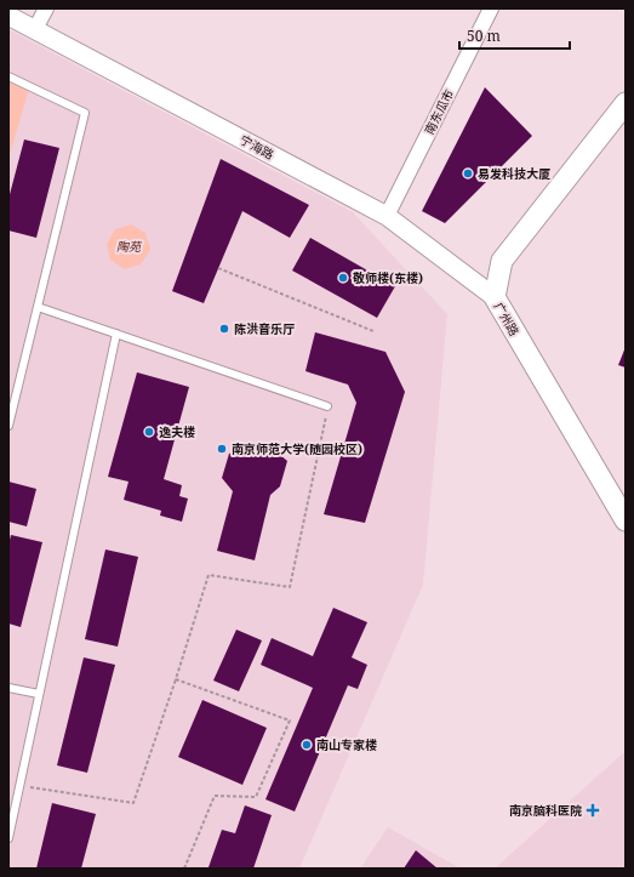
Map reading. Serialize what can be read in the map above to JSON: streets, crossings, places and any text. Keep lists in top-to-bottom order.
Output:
{
  "streets": {
    "main road": ["广州路"],
    "street": ["南东瓜市", "宁海路"]
  },
  "crossings": [
    ["南东瓜市", "宁海路"],
    ["宁海路", "广州路"]
  ],
  "parks": ["陶苑"],
  "places": {
    "other": [
      "易发科技大厦",
      "敬师楼(东楼)",
      "陈洪音乐厅",
      "逸夫楼",
      "南京师范大学(随园校区)",
      "南山专家楼"
    ],
    "health": ["南京脑科医院"]
  },
  "scale_bar": "50 m"
}
